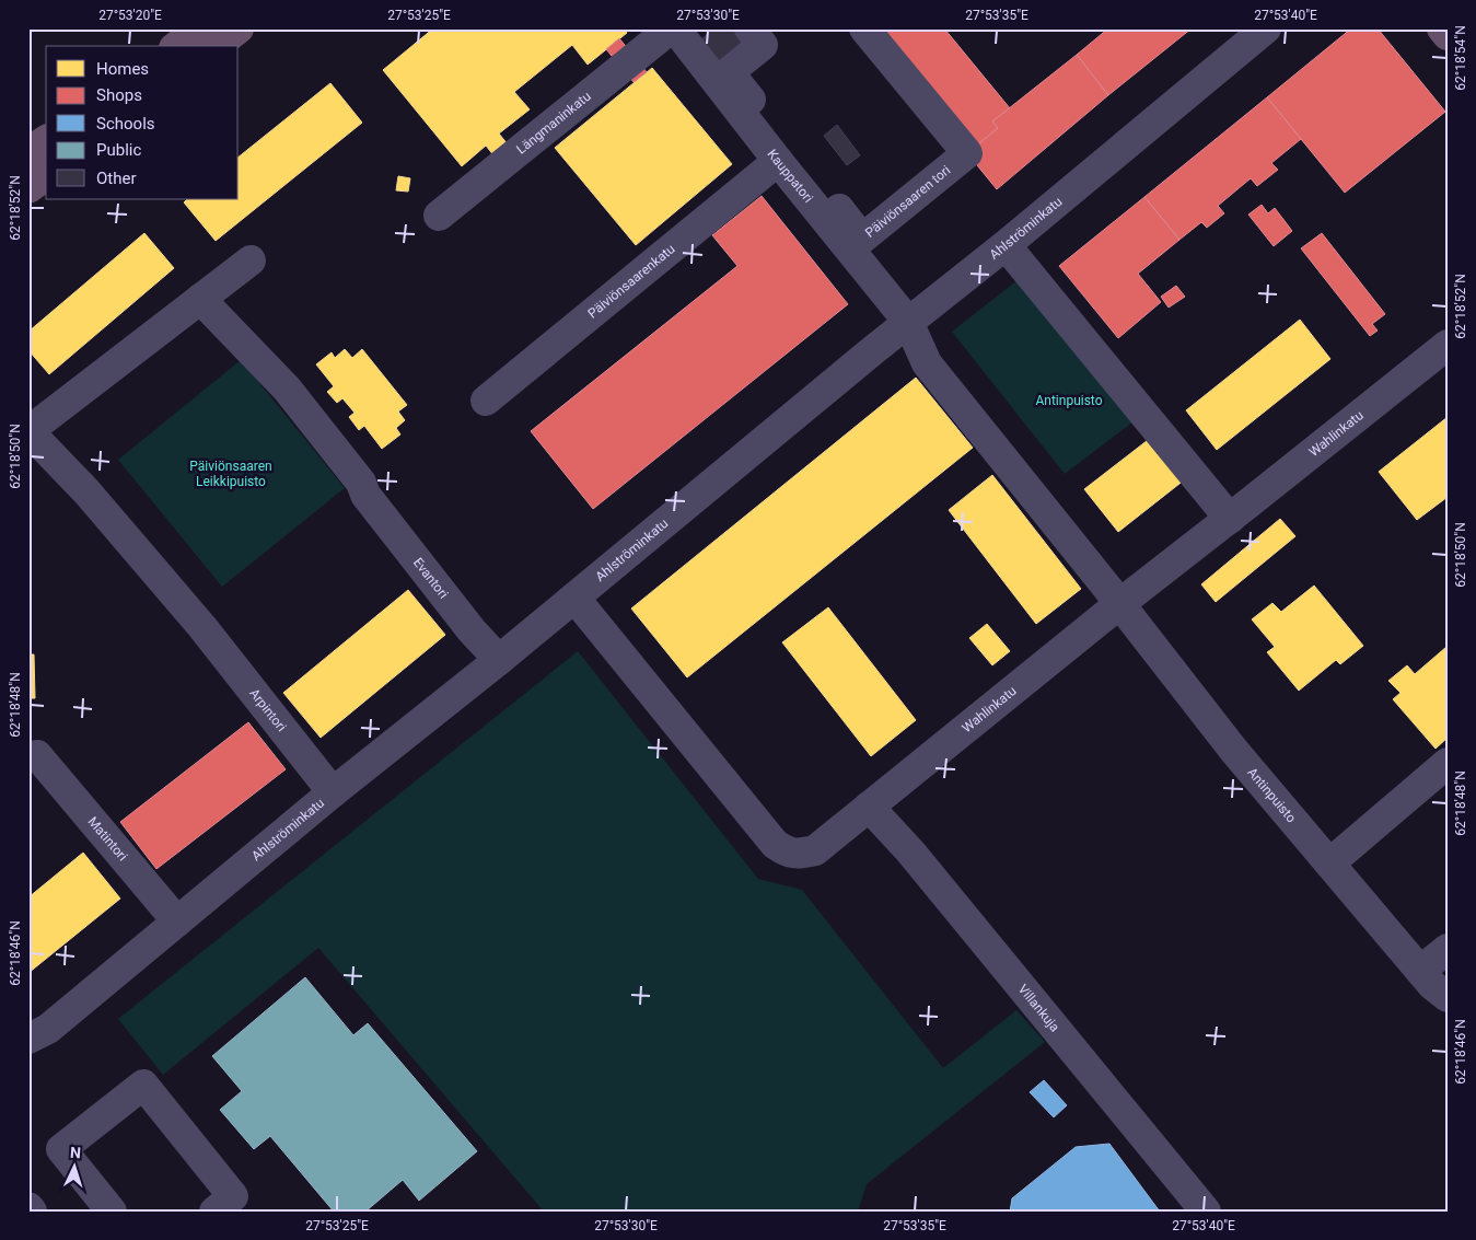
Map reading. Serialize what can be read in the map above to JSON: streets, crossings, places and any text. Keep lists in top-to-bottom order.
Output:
{
  "streets": {
    "street": [
      "Längmaninkatu",
      "Kauppatori",
      "Päiviönsaaren tori",
      "Ahlströminkatu",
      "Päiviönsaarenkatu",
      "Wahlinkatu",
      "Evantori",
      "Arpintori",
      "Antinpuisto",
      "Matintori",
      "Villankuja"
    ]
  },
  "crossings": [
    ["Kauppatori", "Ahlströminkatu"],
    ["Kauppatori", "Päiviönsaarenkatu"],
    ["Kauppatori", "Antinpuisto"],
    ["Ahlströminkatu", "Wahlinkatu"],
    ["Ahlströminkatu", "Evantori"],
    ["Ahlströminkatu", "Arpintori"],
    ["Ahlströminkatu", "Antinpuisto"],
    ["Ahlströminkatu", "Matintori"],
    ["Wahlinkatu", "Antinpuisto"],
    ["Wahlinkatu", "Villankuja"]
  ],
  "parks": ["Antinpuisto", "Päiviönsaaren Leikkipuisto"],
  "legend": [
    "Homes",
    "Shops",
    "Schools",
    "Public",
    "Other"
  ],
  "north": "top",
  "coordinates": [
    "27°53'20\"E",
    "27°53'25\"E",
    "27°53'30\"E",
    "27°53'35\"E",
    "27°53'40\"E",
    "62°18'54\"N",
    "62°18'52\"N",
    "62°18'50\"N",
    "62°18'48\"N",
    "62°18'46\"N"
  ]
}
